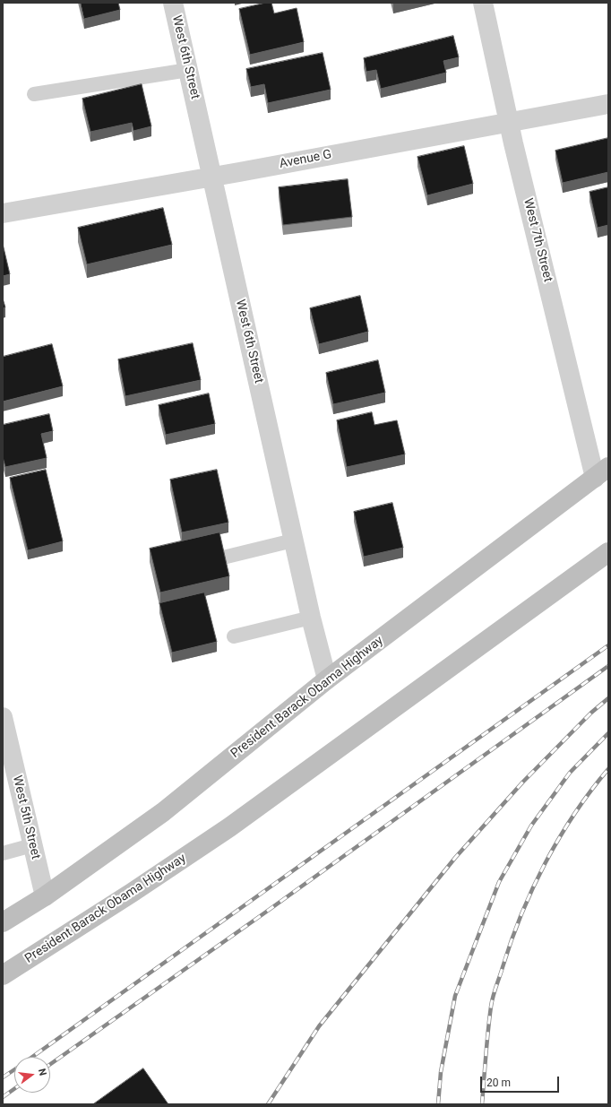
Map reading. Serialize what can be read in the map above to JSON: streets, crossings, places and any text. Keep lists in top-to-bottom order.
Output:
{
  "streets": {
    "main road": ["President Barack Obama Highway"],
    "street": [
      "West 6th Street",
      "Avenue G",
      "West 7th Street",
      "West 5th Street"
    ]
  },
  "crossings": [
    ["West 6th Street", "Avenue G"],
    ["West 6th Street", "President Barack Obama Highway"],
    ["Avenue G", "West 7th Street"],
    ["West 7th Street", "President Barack Obama Highway"],
    ["President Barack Obama Highway", "West 5th Street"]
  ],
  "scale_bar": "20 m",
  "north": "right"
}
